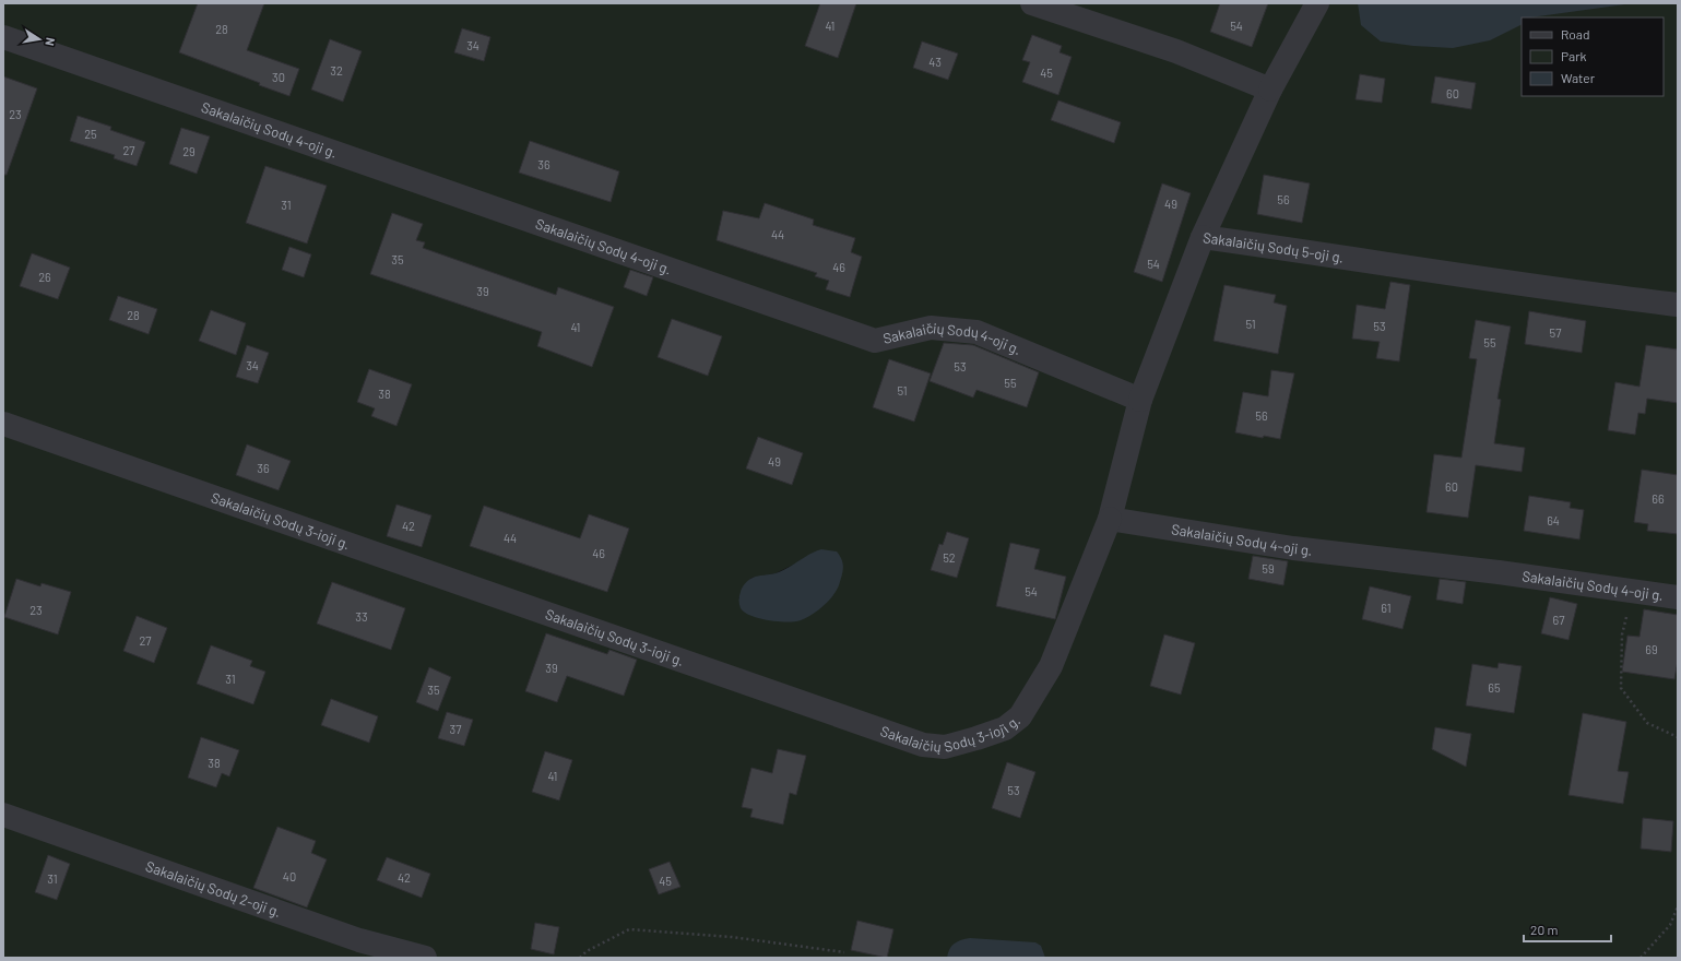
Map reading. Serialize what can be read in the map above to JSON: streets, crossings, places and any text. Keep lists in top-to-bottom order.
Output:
{
  "streets": {
    "street": [
      "Sakalaičių Sodų 4-oji g.",
      "Sakalaičių Sodų 5-oji g.",
      "Sakalaičių Sodų 3-ioji g.",
      "Sakalaičių Sodų 2-oji g."
    ]
  },
  "crossings": [
    ["Sakalaičių Sodų 4-oji g.", "Sakalaičių Sodų 3-ioji g."]
  ],
  "house_numbers": [
    "41",
    "54",
    "28",
    "34",
    "43",
    "32",
    "45",
    "30",
    "60",
    "23",
    "25",
    "27",
    "29",
    "36",
    "56",
    "49",
    "31",
    "44",
    "35",
    "54",
    "46",
    "26",
    "39",
    "28",
    "51",
    "53",
    "41",
    "57",
    "55",
    "34",
    "53",
    "55",
    "51",
    "38",
    "56",
    "49",
    "36",
    "60",
    "66",
    "64",
    "42",
    "44",
    "46",
    "52",
    "59",
    "54",
    "61",
    "23",
    "33",
    "67",
    "27",
    "69",
    "39",
    "31",
    "65",
    "35",
    "37",
    "38",
    "41",
    "53",
    "40",
    "42",
    "31",
    "45"
  ],
  "legend": ["Road", "Park", "Water"],
  "scale_bar": "20 m",
  "north": "right"
}
